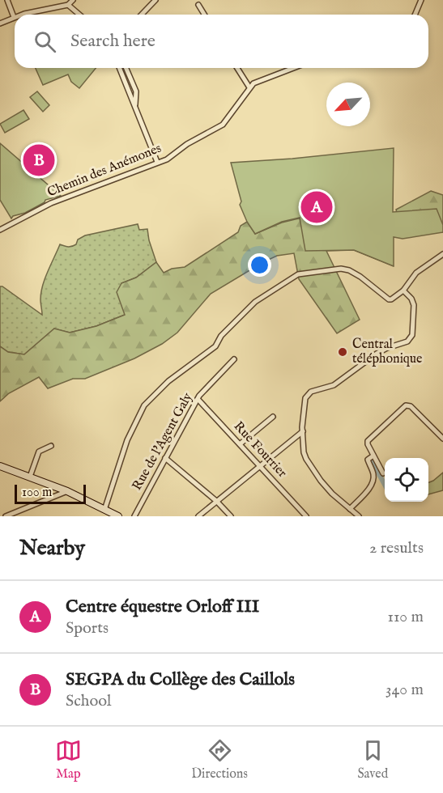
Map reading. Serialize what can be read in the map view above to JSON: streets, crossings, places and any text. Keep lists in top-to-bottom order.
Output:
{
  "streets": {
    "street": ["Chemin des Anémones", "Rue de l'Agent Galy", "Rue Fourrier"]
  },
  "crossings": [
    ["Rue de l'Agent Galy", "Rue Fourrier"]
  ],
  "places": ["Central téléphonique"],
  "scale_bar": "100 m",
  "north": "bottom left",
  "page": {
    "search": "Search here",
    "pins": ["B", "A"],
    "scale": "100 m",
    "heading": ["Nearby", "2 results"],
    "list": [
      {
        "mark": "A",
        "name": "Centre équestre Orloff III",
        "note": "Sports",
        "value": "110 m"
      },
      {
        "mark": "B",
        "name": "SEGPA du Collège des Caillols",
        "note": "School",
        "value": "340 m"
      }
    ],
    "nav": ["Map", "Directions", "Saved"]
  }
}
